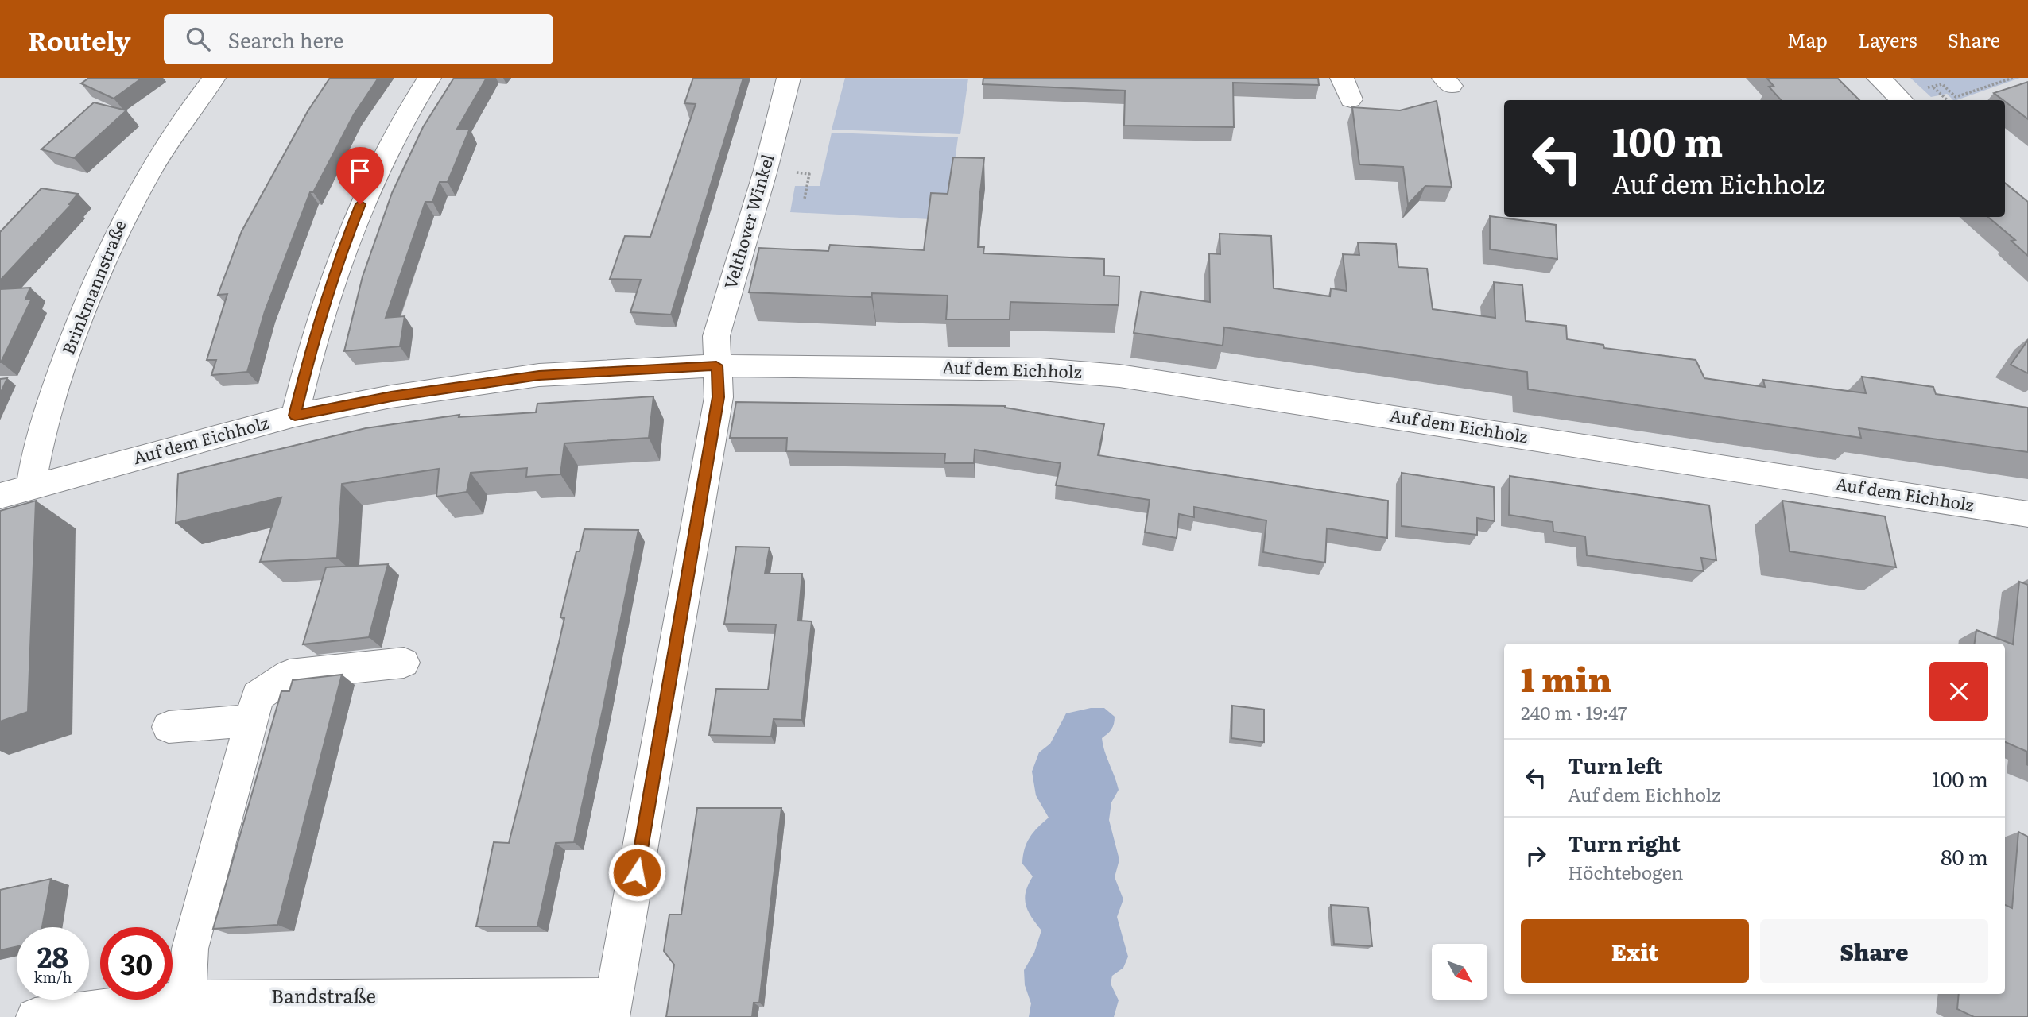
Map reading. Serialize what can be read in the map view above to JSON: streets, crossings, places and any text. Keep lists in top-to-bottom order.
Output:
{
  "streets": {
    "street": [
      "Velthover Winkel",
      "Brinkmannstraße",
      "Auf dem Eichholz",
      "Bandstraße"
    ]
  },
  "crossings": [
    ["Velthover Winkel", "Auf dem Eichholz"],
    ["Velthover Winkel", "Bandstraße"],
    ["Brinkmannstraße", "Auf dem Eichholz"]
  ],
  "north": "bottom right",
  "page": {
    "header": "Routely",
    "search": "Search here",
    "nav": ["Map", "Layers", "Share"],
    "turn": ["100 m", "Auf dem Eichholz"],
    "heading": ["1 min", "240 m · 19:47"],
    "list": [
      {
        "name": "Turn left",
        "note": "Auf dem Eichholz",
        "value": "100 m"
      },
      {
        "name": "Turn right",
        "note": "Höchtebogen",
        "value": "80 m"
      }
    ],
    "buttons": ["Exit", "Share"],
    "speed": "28 km/h",
    "limit": "30"
  }
}
